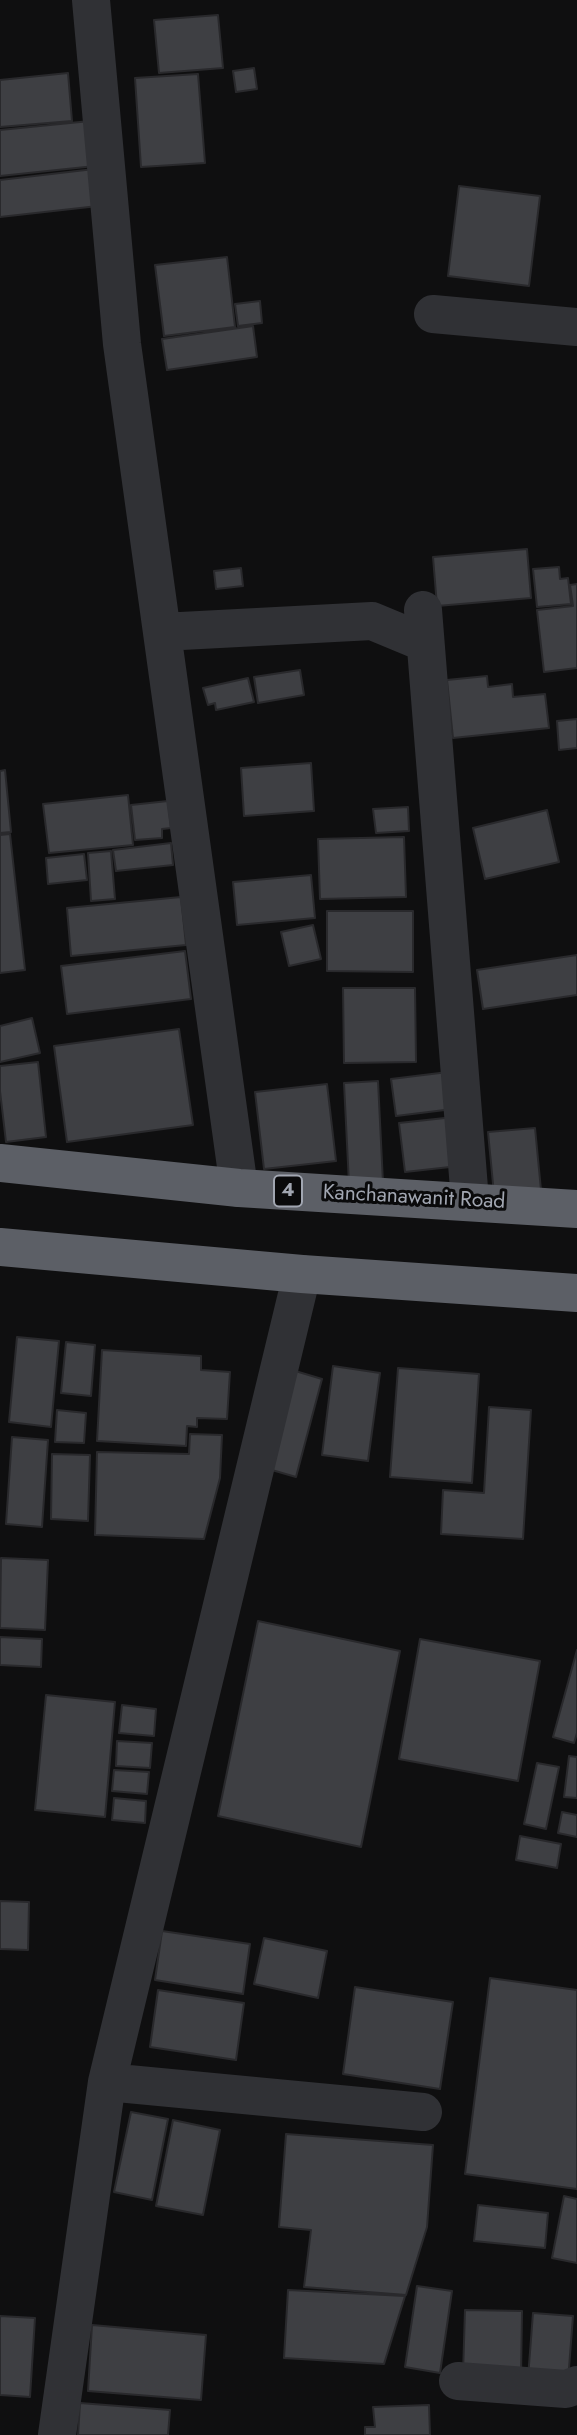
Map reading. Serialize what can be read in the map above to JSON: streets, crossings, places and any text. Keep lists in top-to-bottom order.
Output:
{
  "streets": {
    "highway": ["4", "Kanchanawanit Road"]
  }
}
